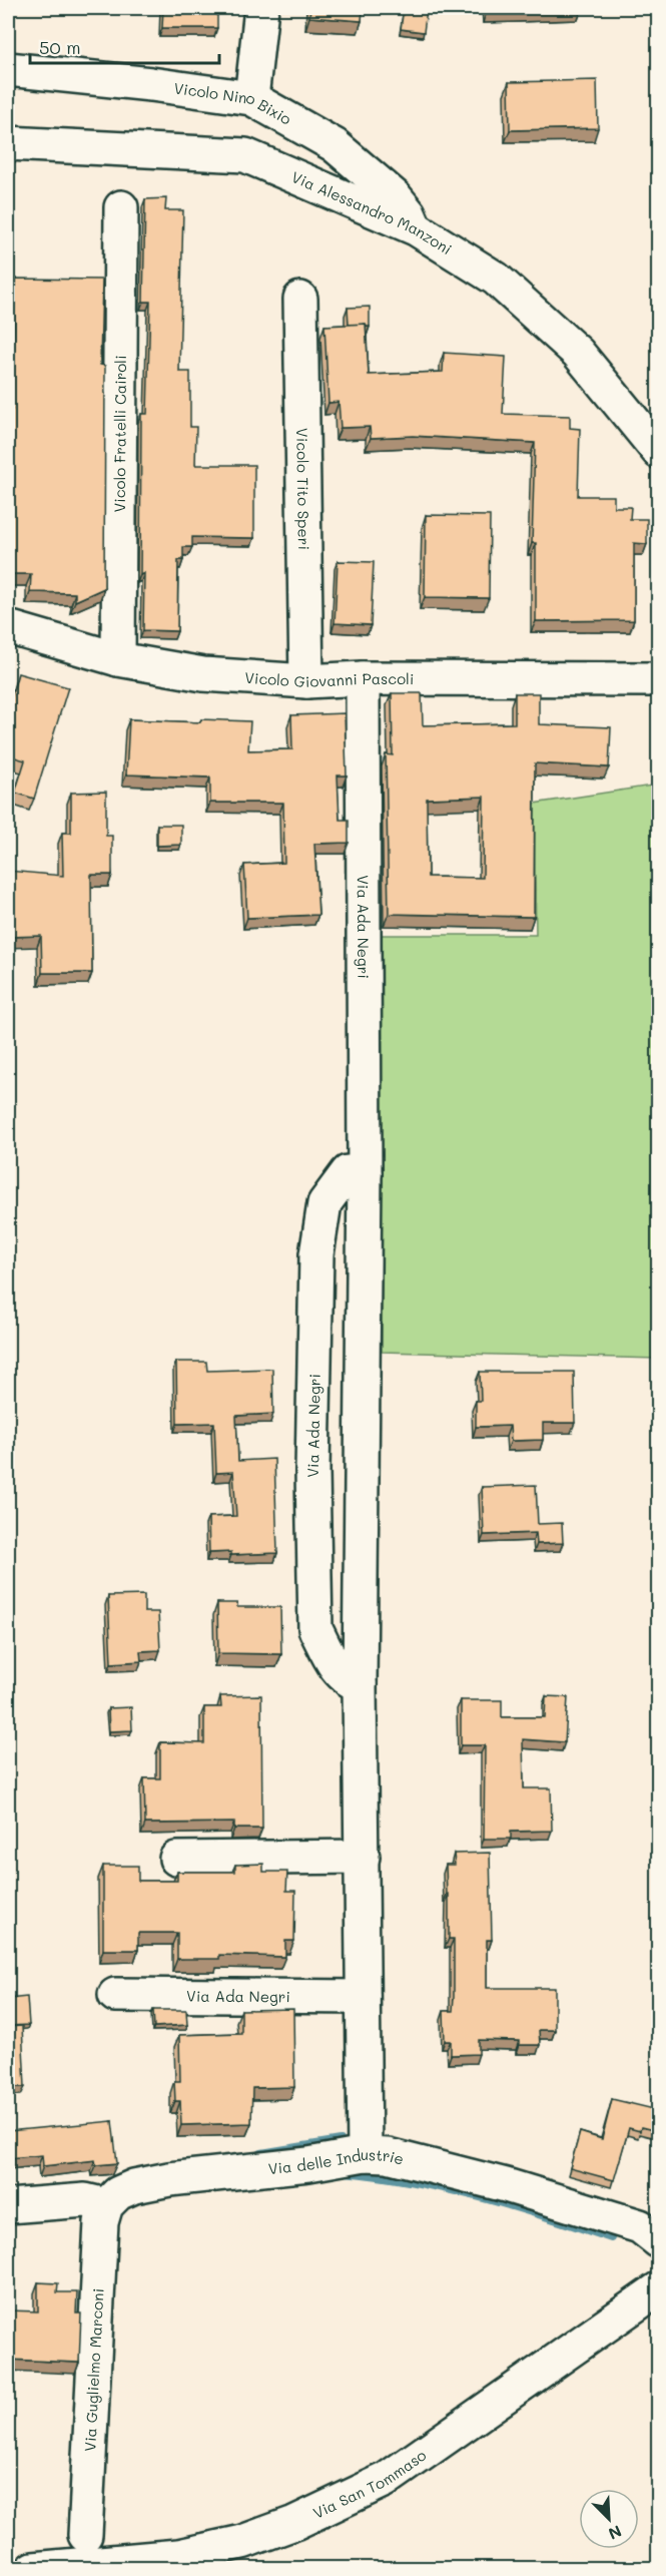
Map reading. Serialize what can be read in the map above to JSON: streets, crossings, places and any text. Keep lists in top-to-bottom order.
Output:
{
  "streets": {
    "street": [
      "Vicolo Nino Bixio",
      "Via Alessandro Manzoni",
      "Vicolo Fratelli Cairoli",
      "Vicolo Tito Speri",
      "Vicolo Giovanni Pascoli",
      "Via Ada Negri",
      "Via delle Industrie",
      "Via Guglielmo Marconi",
      "Via San Tommaso"
    ]
  },
  "crossings": [
    ["Vicolo Nino Bixio", "Via Alessandro Manzoni"],
    ["Vicolo Fratelli Cairoli", "Vicolo Giovanni Pascoli"],
    ["Vicolo Tito Speri", "Vicolo Giovanni Pascoli"],
    ["Vicolo Giovanni Pascoli", "Via Ada Negri"],
    ["Via Ada Negri", "Via delle Industrie"],
    ["Via delle Industrie", "Via Guglielmo Marconi"]
  ],
  "scale_bar": "50 m",
  "north": "bottom right"
}
